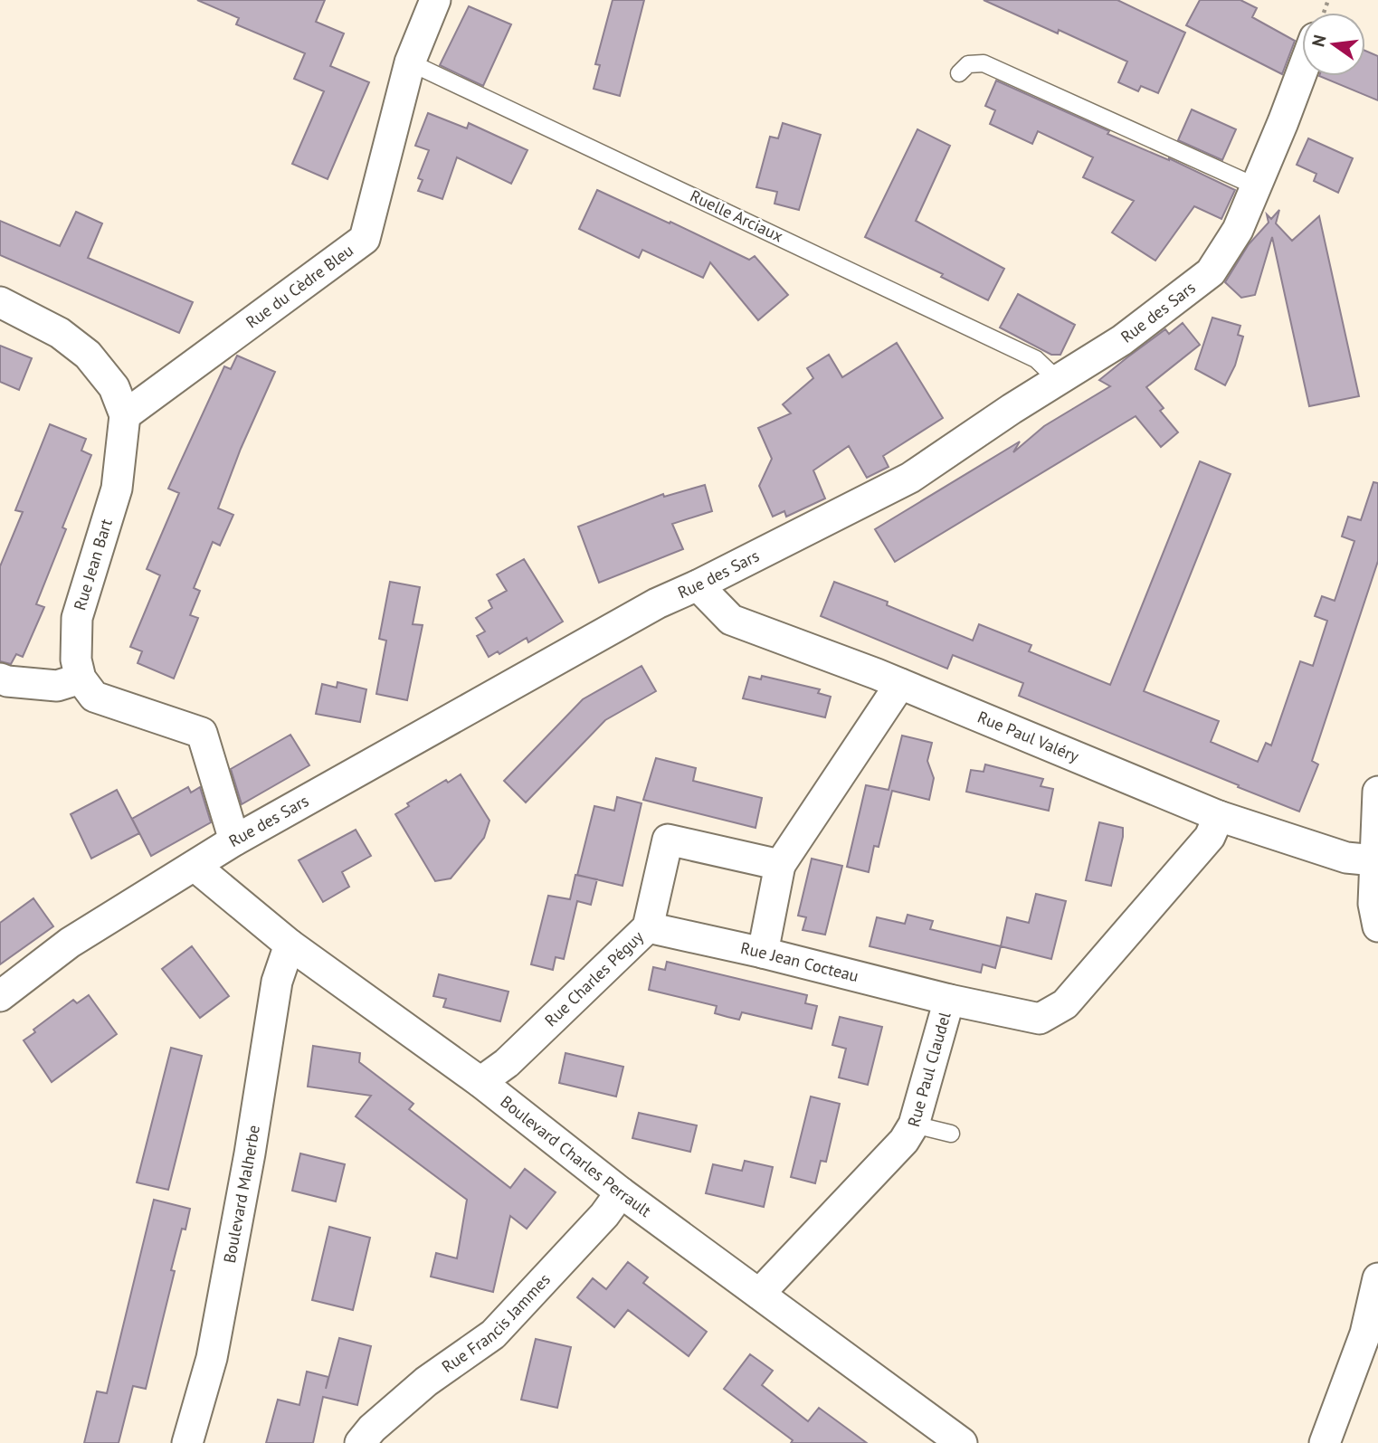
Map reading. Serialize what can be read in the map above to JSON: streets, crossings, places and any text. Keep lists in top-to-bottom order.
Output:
{
  "streets": {
    "street": [
      "Rue du Cèdre Bleu",
      "Rue des Sars",
      "Rue Jean Bart",
      "Rue Paul Valéry",
      "Rue Jean Cocteau",
      "Rue Charles Péguy",
      "Rue Paul Claudel",
      "Boulevard Charles Perrault",
      "Boulevard Malherbe",
      "Rue Francis Jammes"
    ],
    "lane": ["Ruelle Arciaux"]
  },
  "crossings": [
    ["Ruelle Arciaux", "Rue du Cèdre Bleu"],
    ["Ruelle Arciaux", "Rue des Sars"],
    ["Rue du Cèdre Bleu", "Rue Jean Bart"],
    ["Rue des Sars", "Rue Paul Valéry"],
    ["Rue des Sars", "Boulevard Charles Perrault"],
    ["Rue Paul Valéry", "Rue Paul Claudel"],
    ["Rue Jean Cocteau", "Rue Charles Péguy"],
    ["Rue Jean Cocteau", "Rue Paul Claudel"],
    ["Rue Charles Péguy", "Boulevard Charles Perrault"],
    ["Rue Paul Claudel", "Boulevard Charles Perrault"],
    ["Boulevard Charles Perrault", "Boulevard Malherbe"],
    ["Boulevard Charles Perrault", "Rue Francis Jammes"]
  ],
  "north": "left"
}
